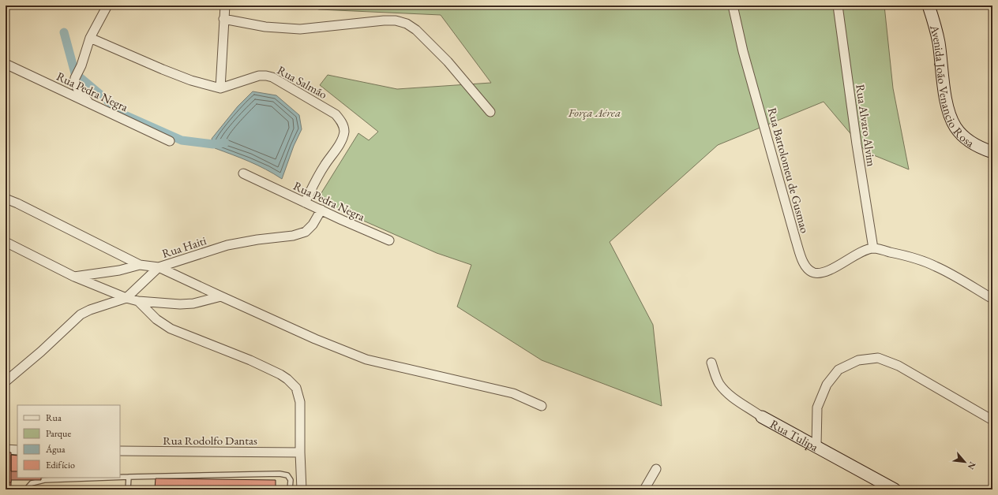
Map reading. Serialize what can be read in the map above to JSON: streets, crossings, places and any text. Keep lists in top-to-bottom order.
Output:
{
  "streets": {
    "main road": ["Avenida João Venancio Rosa", "Rua Tulipa"],
    "street": [
      "Rua Salmão",
      "Rua Pedra Negra",
      "Rua Alvaro Alvim",
      "Rua Bartolomeu de Gusmao",
      "Rua Haiti",
      "Rua Rodolfo Dantas"
    ]
  },
  "crossings": [
    ["Rua Salmão", "Rua Pedra Negra"],
    ["Rua Pedra Negra", "Rua Haiti"],
    ["Rua Alvaro Alvim", "Rua Bartolomeu de Gusmao"]
  ],
  "parks": ["Força Aérea"],
  "legend": [
    "Rua",
    "Parque",
    "Água",
    "Edifício"
  ],
  "north": "bottom right"
}
